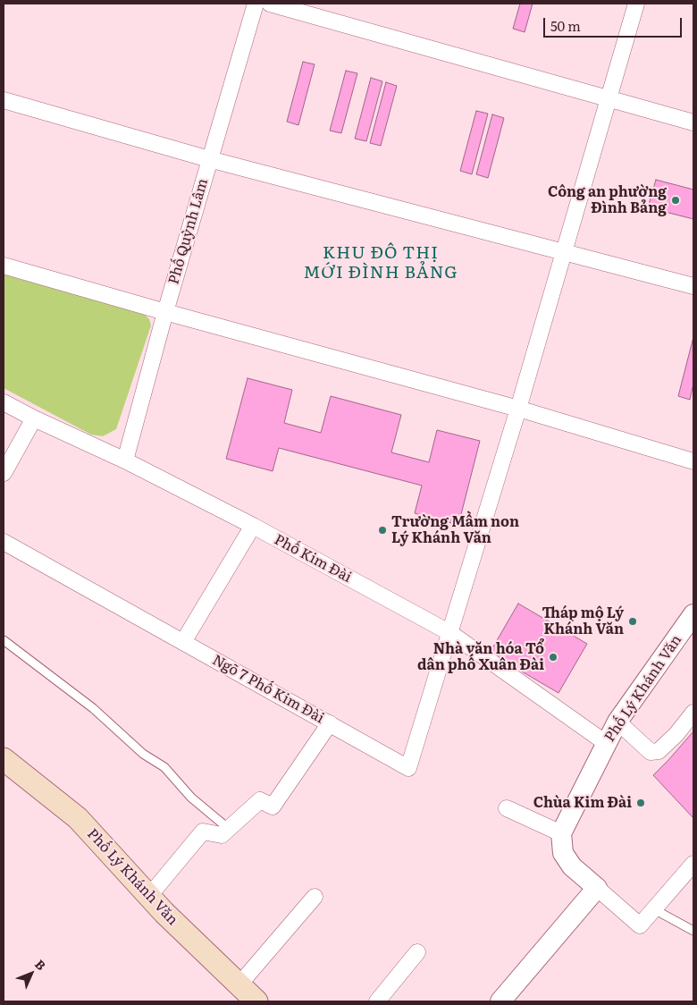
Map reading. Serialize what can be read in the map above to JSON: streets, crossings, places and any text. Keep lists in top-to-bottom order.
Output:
{
  "streets": {
    "main road": ["Phố Lý Khánh Văn"],
    "street": ["Phố Quỳnh Lâm", "Phố Kim Đài", "Ngõ 7 Phố Kim Đài"]
  },
  "crossings": [
    ["Phố Quỳnh Lâm", "Phố Kim Đài"],
    ["Phố Kim Đài", "Phố Lý Khánh Văn"],
    ["Phố Kim Đài", "Ngõ 7 Phố Kim Đài"]
  ],
  "districts": ["KHU ĐÔ THỊ MỚI ĐÌNH BẢNG"],
  "places": [
    "Công an phường Đình Bảng",
    "Trường Mầm non Lý Khánh Văn",
    "Tháp mộ Lý Khánh Văn",
    "Nhà văn hóa Tổ dân phố Xuân Đài",
    "Chùa Kim Đài"
  ],
  "scale_bar": "50 m",
  "north": "top right"
}
